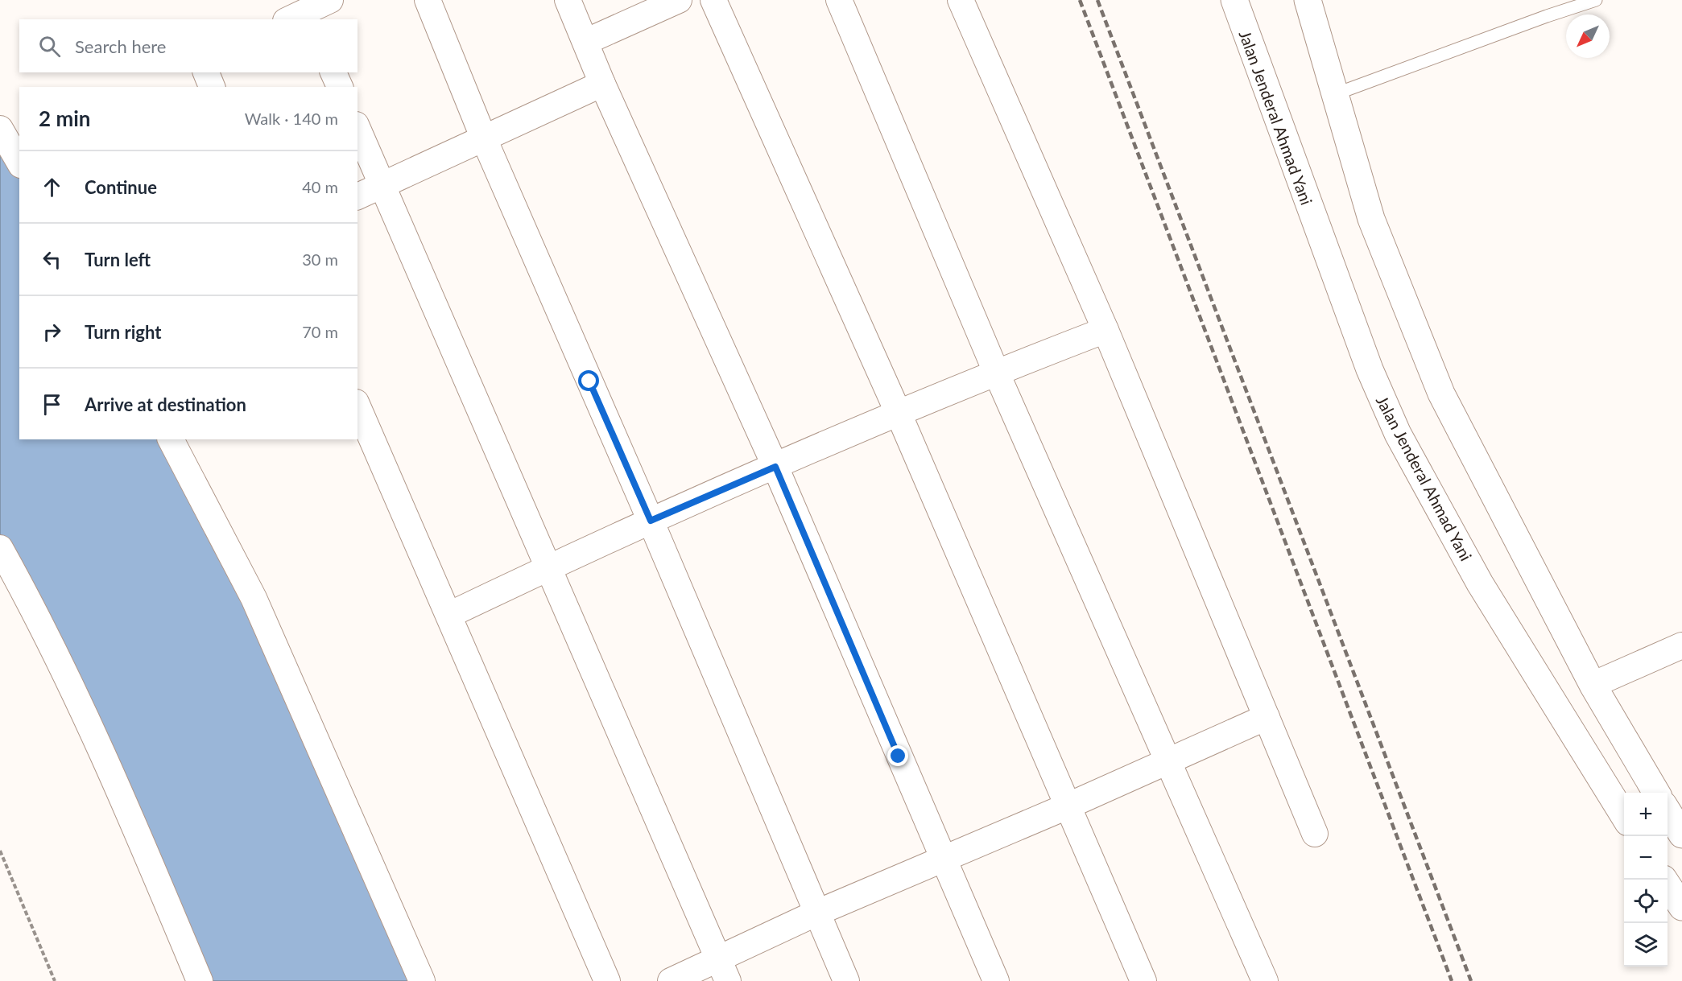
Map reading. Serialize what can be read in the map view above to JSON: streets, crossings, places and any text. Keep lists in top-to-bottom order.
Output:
{
  "streets": {
    "highway": ["Jalan Jenderal Ahmad Yani"]
  },
  "north": "bottom left",
  "page": {
    "search": "Search here",
    "heading": ["2 min", "Walk · 140 m"],
    "list": [
      ["Continue", "40 m"],
      ["Turn left", "30 m"],
      ["Turn right", "70 m"],
      "Arrive at destination"
    ],
    "map_buttons": ["+", "−"]
  }
}
